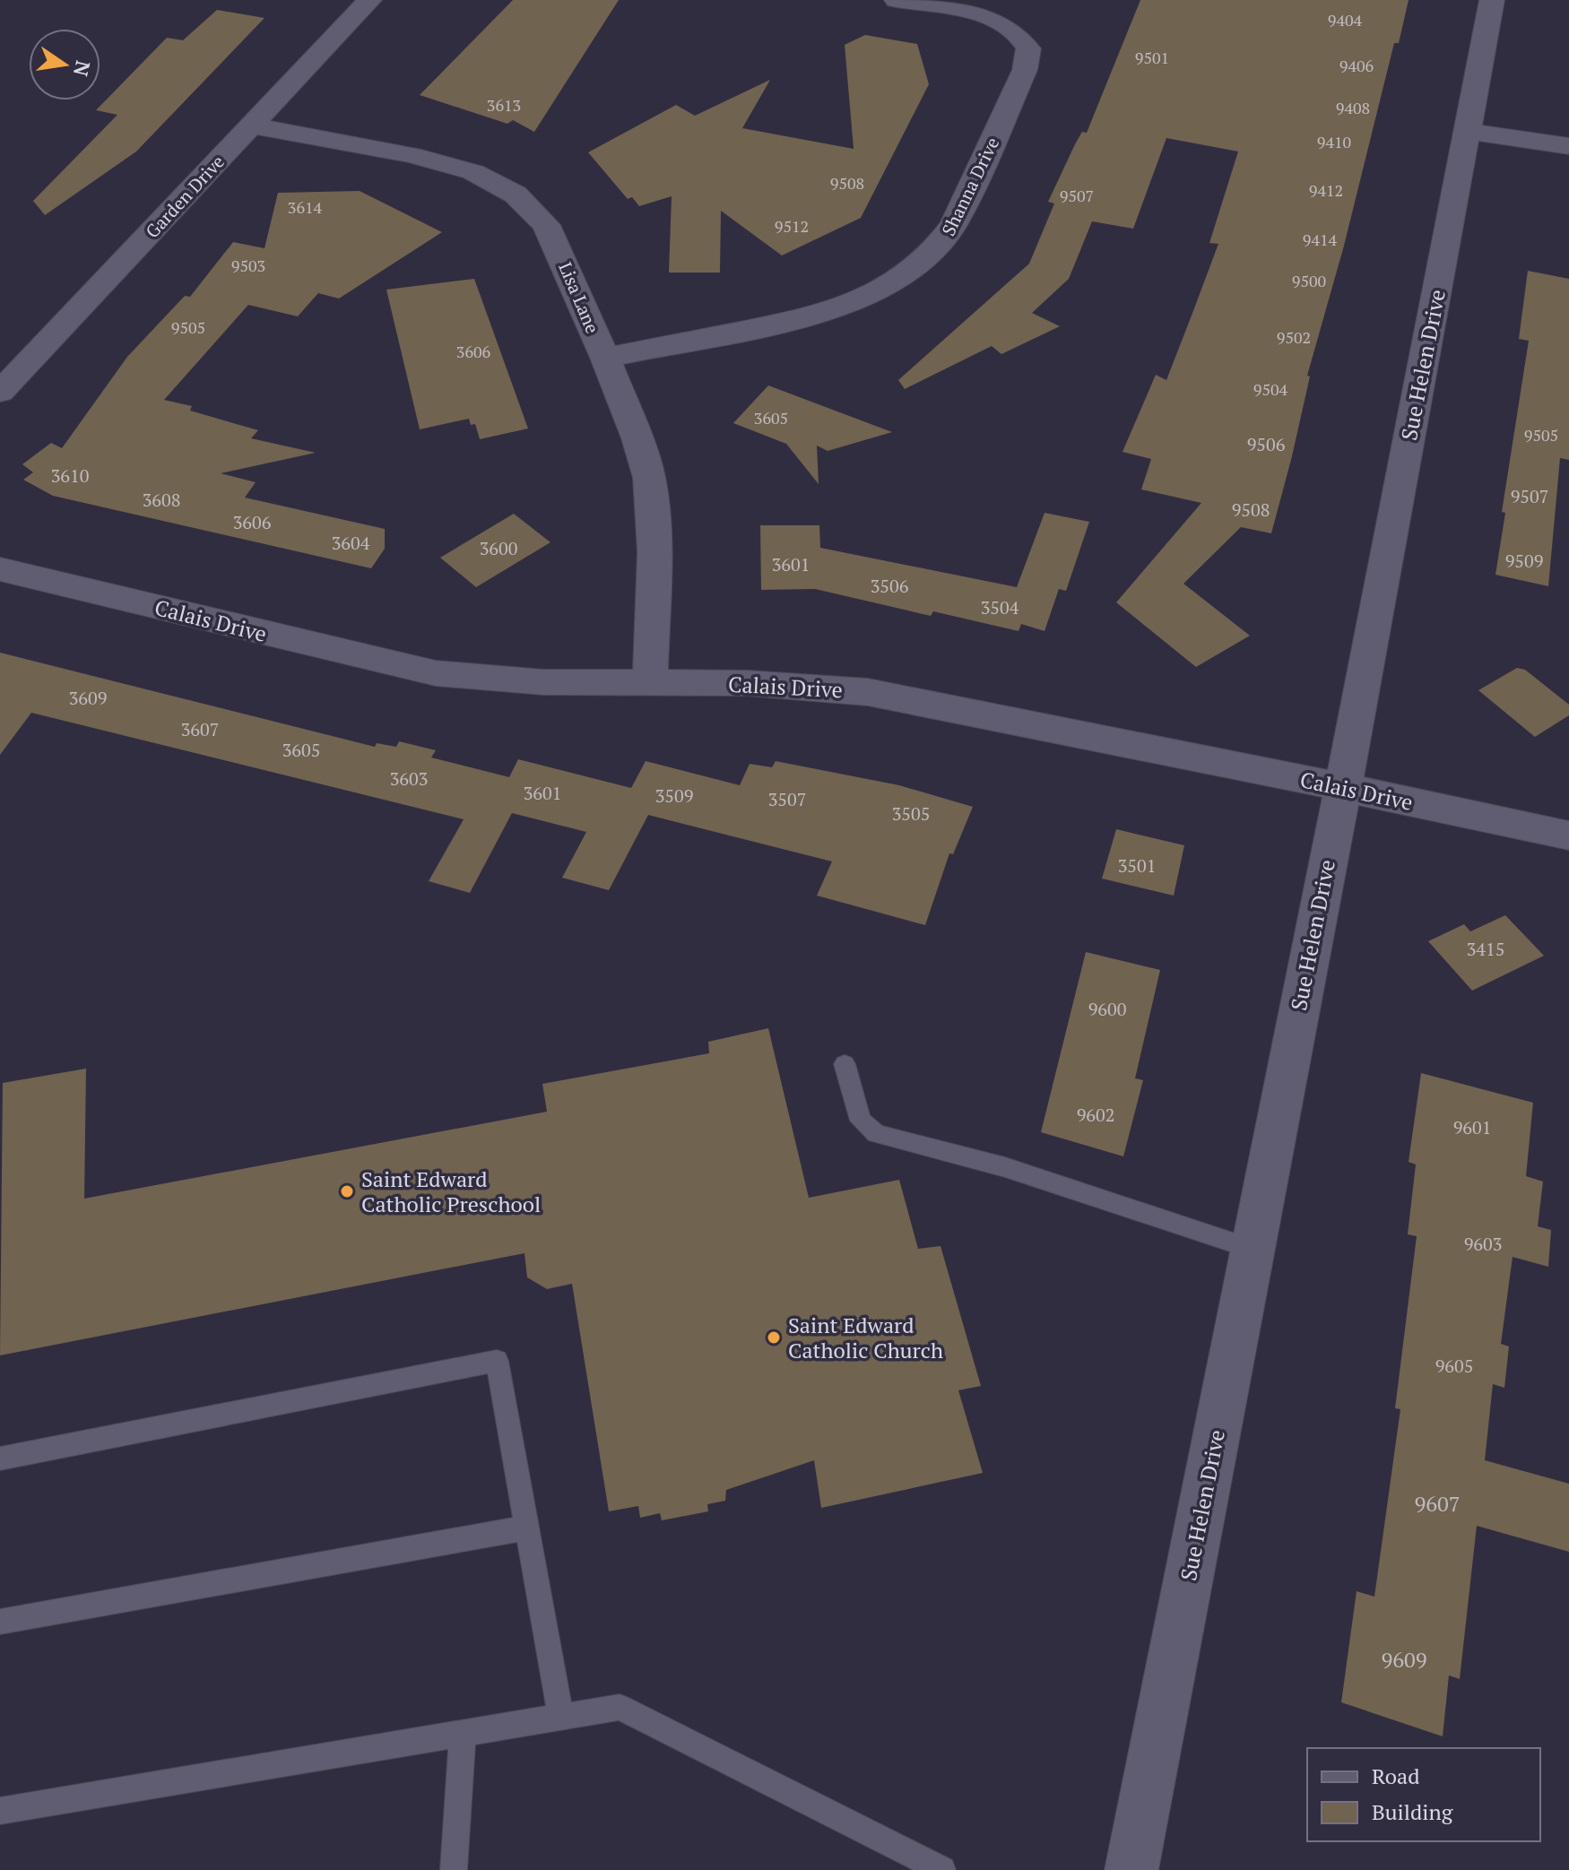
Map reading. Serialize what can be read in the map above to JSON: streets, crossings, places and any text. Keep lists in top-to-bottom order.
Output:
{
  "streets": {
    "street": [
      "Shanna Drive",
      "Garden Drive",
      "Lisa Lane",
      "Sue Helen Drive",
      "Calais Drive"
    ]
  },
  "crossings": [
    ["Shanna Drive", "Lisa Lane"],
    ["Garden Drive", "Lisa Lane"],
    ["Lisa Lane", "Calais Drive"],
    ["Sue Helen Drive", "Calais Drive"]
  ],
  "places": ["Saint Edward Catholic Preschool", "Saint Edward Catholic Church"],
  "house_numbers": [
    "9404",
    "9501",
    "9406",
    "3613",
    "9408",
    "9410",
    "9508",
    "9412",
    "9507",
    "3614",
    "9512",
    "9414",
    "9503",
    "9500",
    "9505",
    "9502",
    "3606",
    "9504",
    "3605",
    "9505",
    "9506",
    "3610",
    "9507",
    "3608",
    "9508",
    "3606",
    "3604",
    "3600",
    "9509",
    "3601",
    "3506",
    "3504",
    "3609",
    "3607",
    "3605",
    "3603",
    "3601",
    "3509",
    "3507",
    "3505",
    "3501",
    "3415",
    "9600",
    "9602",
    "9601",
    "9603",
    "9605",
    "9607",
    "9609"
  ],
  "legend": ["Road", "Building"],
  "north": "right"
}
